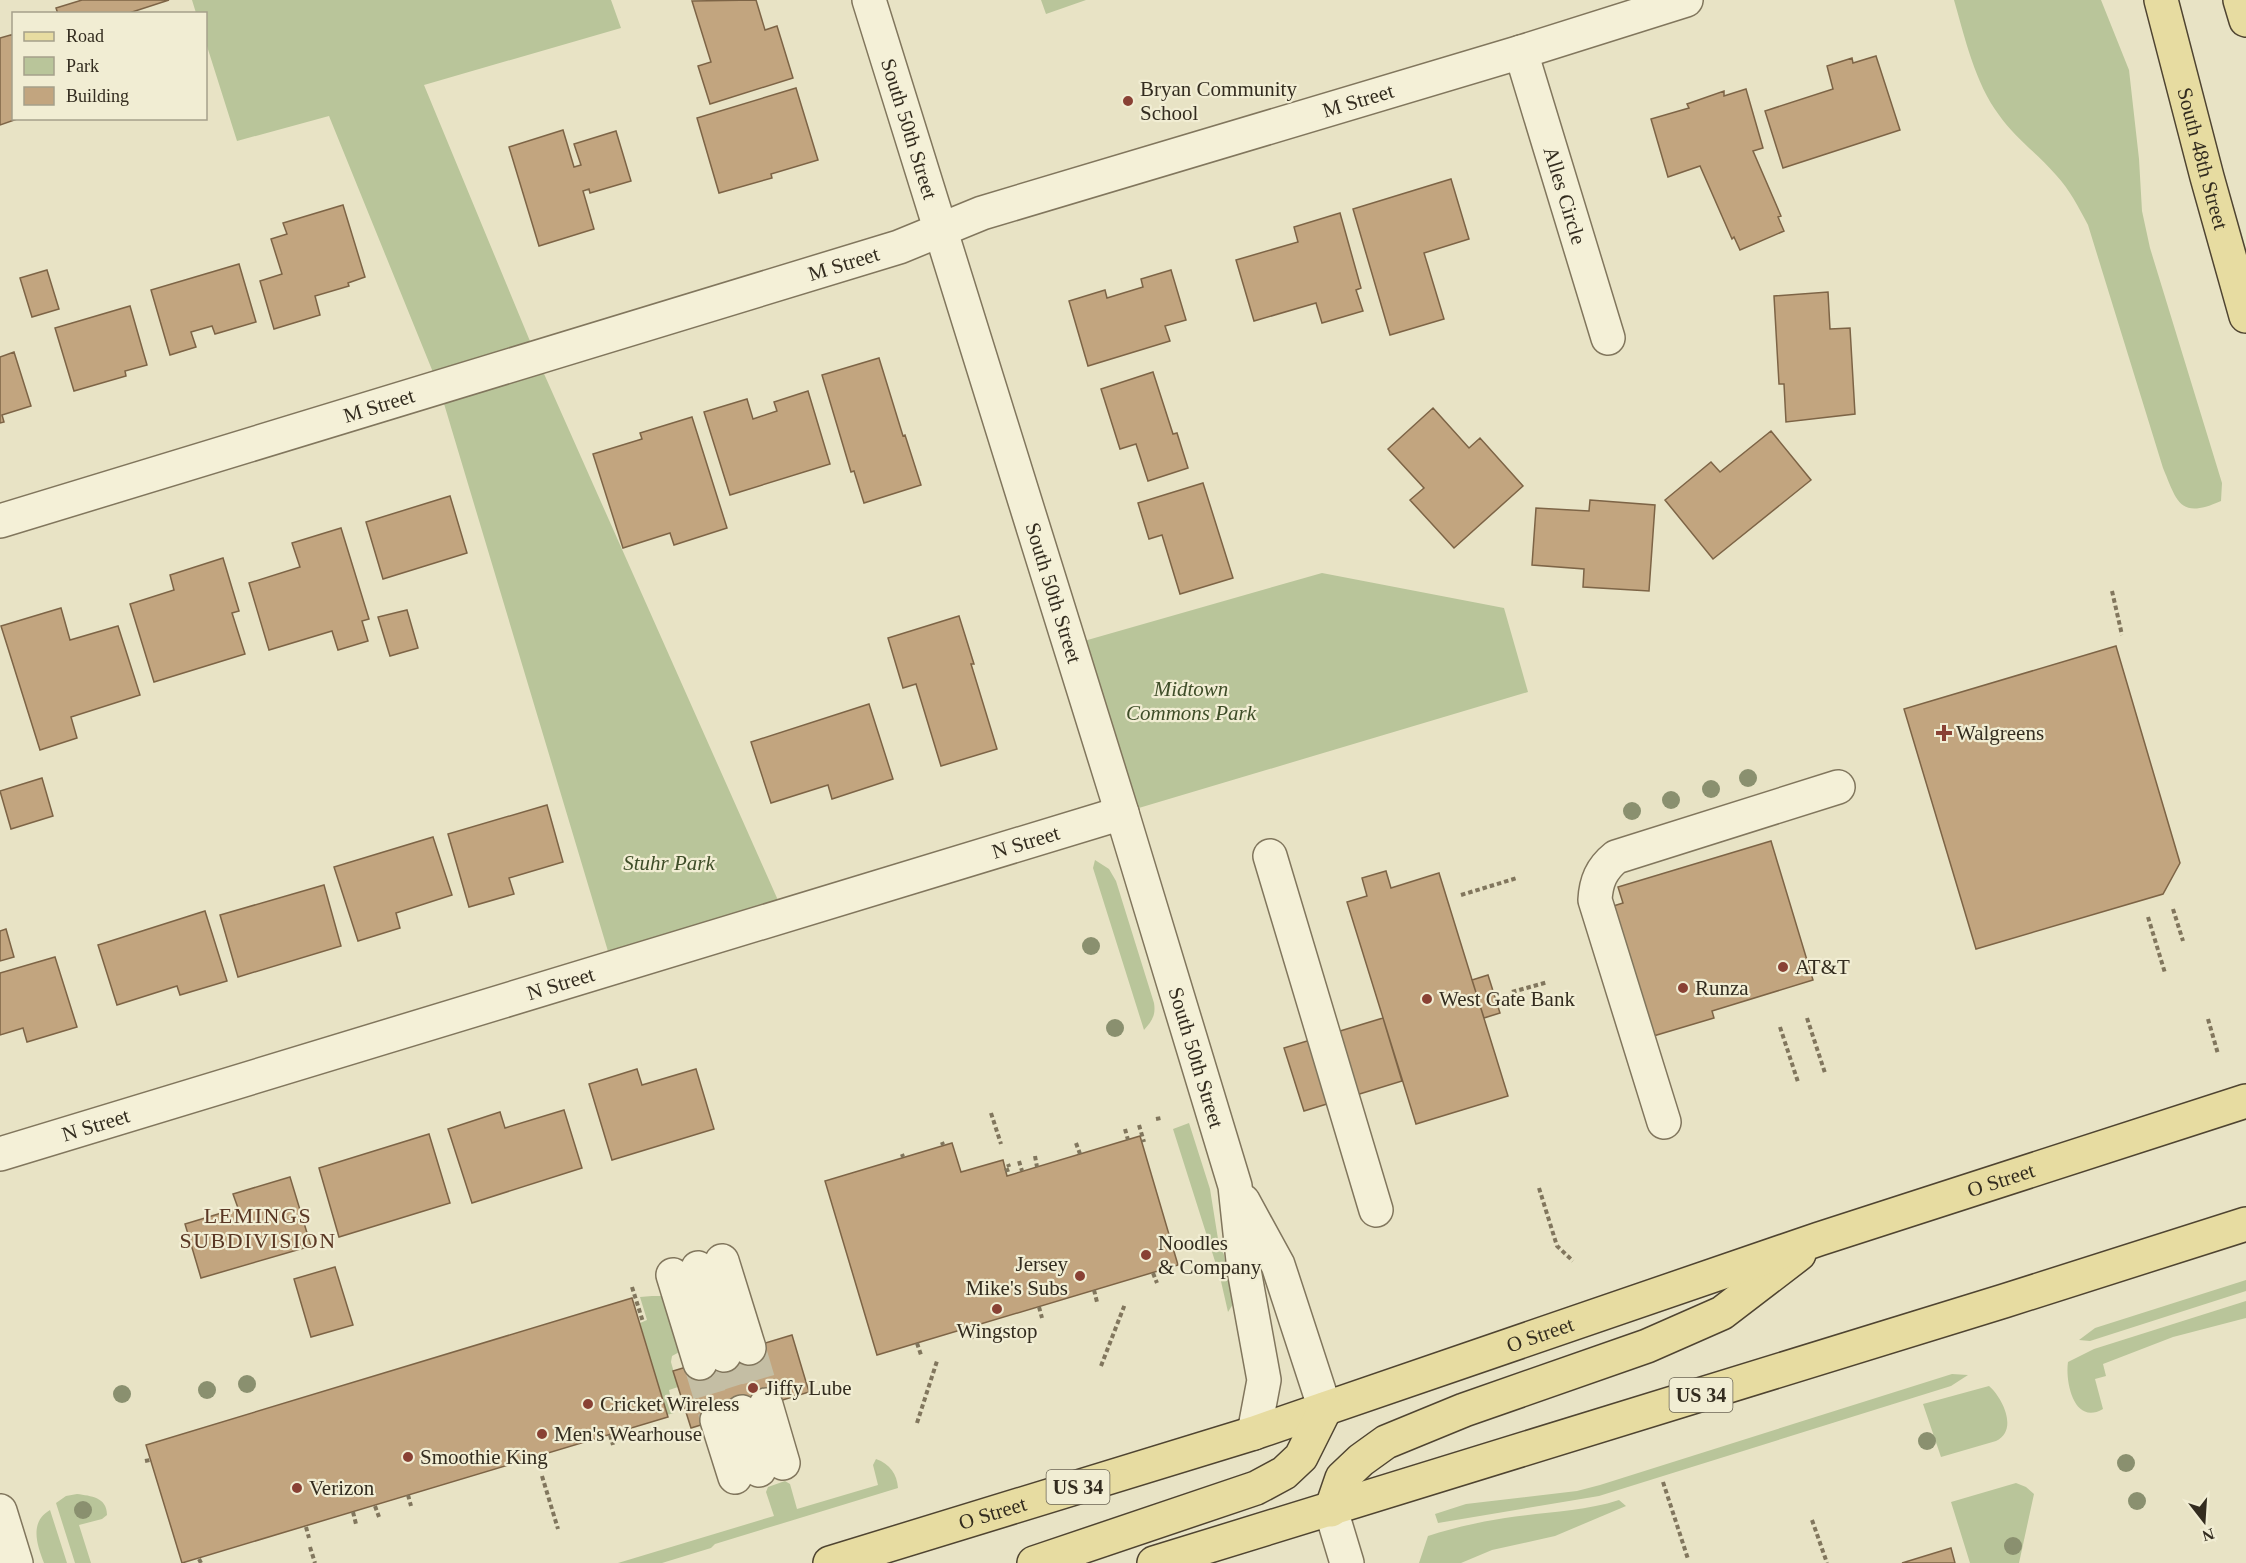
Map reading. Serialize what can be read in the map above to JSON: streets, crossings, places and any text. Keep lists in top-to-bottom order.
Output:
{
  "streets": {
    "main road": ["South 48th Street", "O Street", "US 34"],
    "street": [
      "M Street",
      "South 50th Street",
      "Alles Circle",
      "N Street"
    ]
  },
  "crossings": [
    ["M Street", "South 50th Street"],
    ["M Street", "Alles Circle"],
    ["South 50th Street", "N Street"],
    ["South 50th Street", "O Street"]
  ],
  "districts": ["LEMINGS SUBDIVISION"],
  "parks": ["Midtown Commons Park", "Stuhr Park"],
  "places": {
    "other": [
      "Bryan Community School",
      "AT&T",
      "Runza",
      "West Gate Bank",
      "Noodles & Company",
      "Jersey Mike's Subs",
      "Wingstop",
      "Jiffy Lube",
      "Cricket Wireless",
      "Men's Wearhouse",
      "Smoothie King",
      "Verizon"
    ],
    "health": ["Walgreens"]
  },
  "legend": ["Road", "Park", "Building"],
  "north": "bottom"
}
